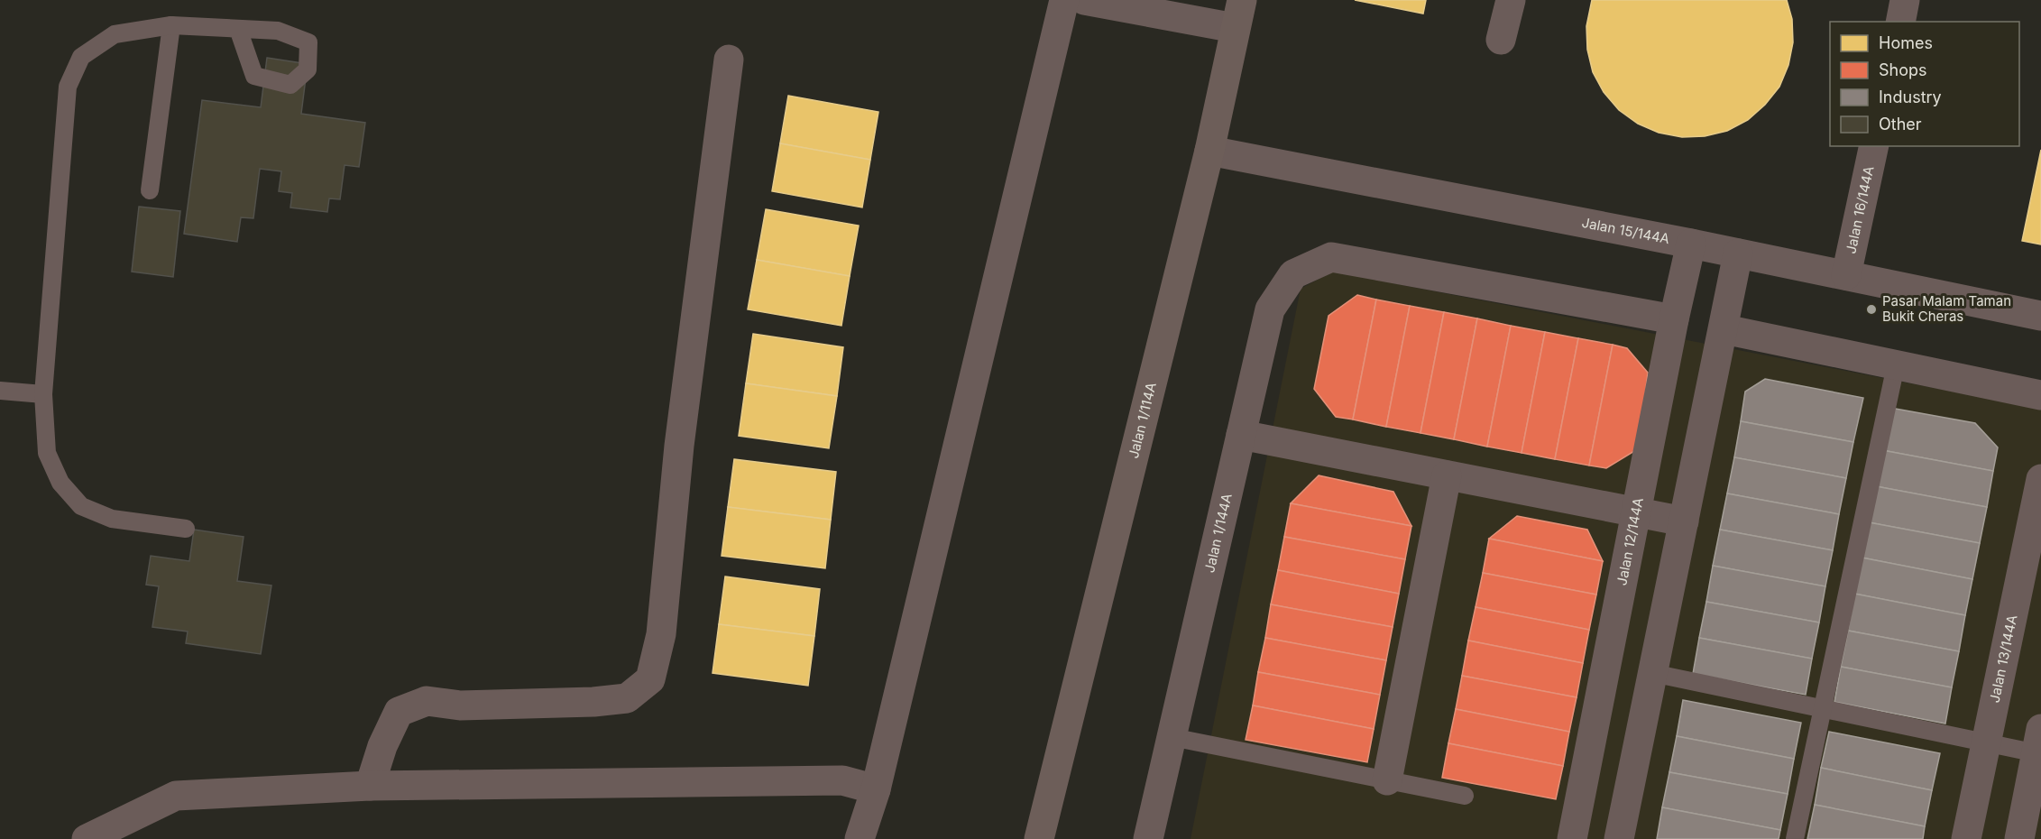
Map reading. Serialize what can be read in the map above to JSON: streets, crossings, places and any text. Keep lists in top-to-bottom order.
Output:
{
  "streets": {
    "street": [
      "Jalan 16/144A",
      "Jalan 15/144A",
      "Jalan 1/114A",
      "Jalan 1/144A",
      "Jalan 12/144A",
      "Jalan 13/144A"
    ]
  },
  "crossings": [
    ["Jalan 16/144A", "Jalan 15/144A"],
    ["Jalan 15/144A", "Jalan 1/114A"],
    ["Jalan 15/144A", "Jalan 12/144A"],
    ["Jalan 1/144A", "Jalan 12/144A"]
  ],
  "places": ["Pasar Malam Taman Bukit Cheras"],
  "legend": [
    "Homes",
    "Shops",
    "Industry",
    "Other"
  ]
}
